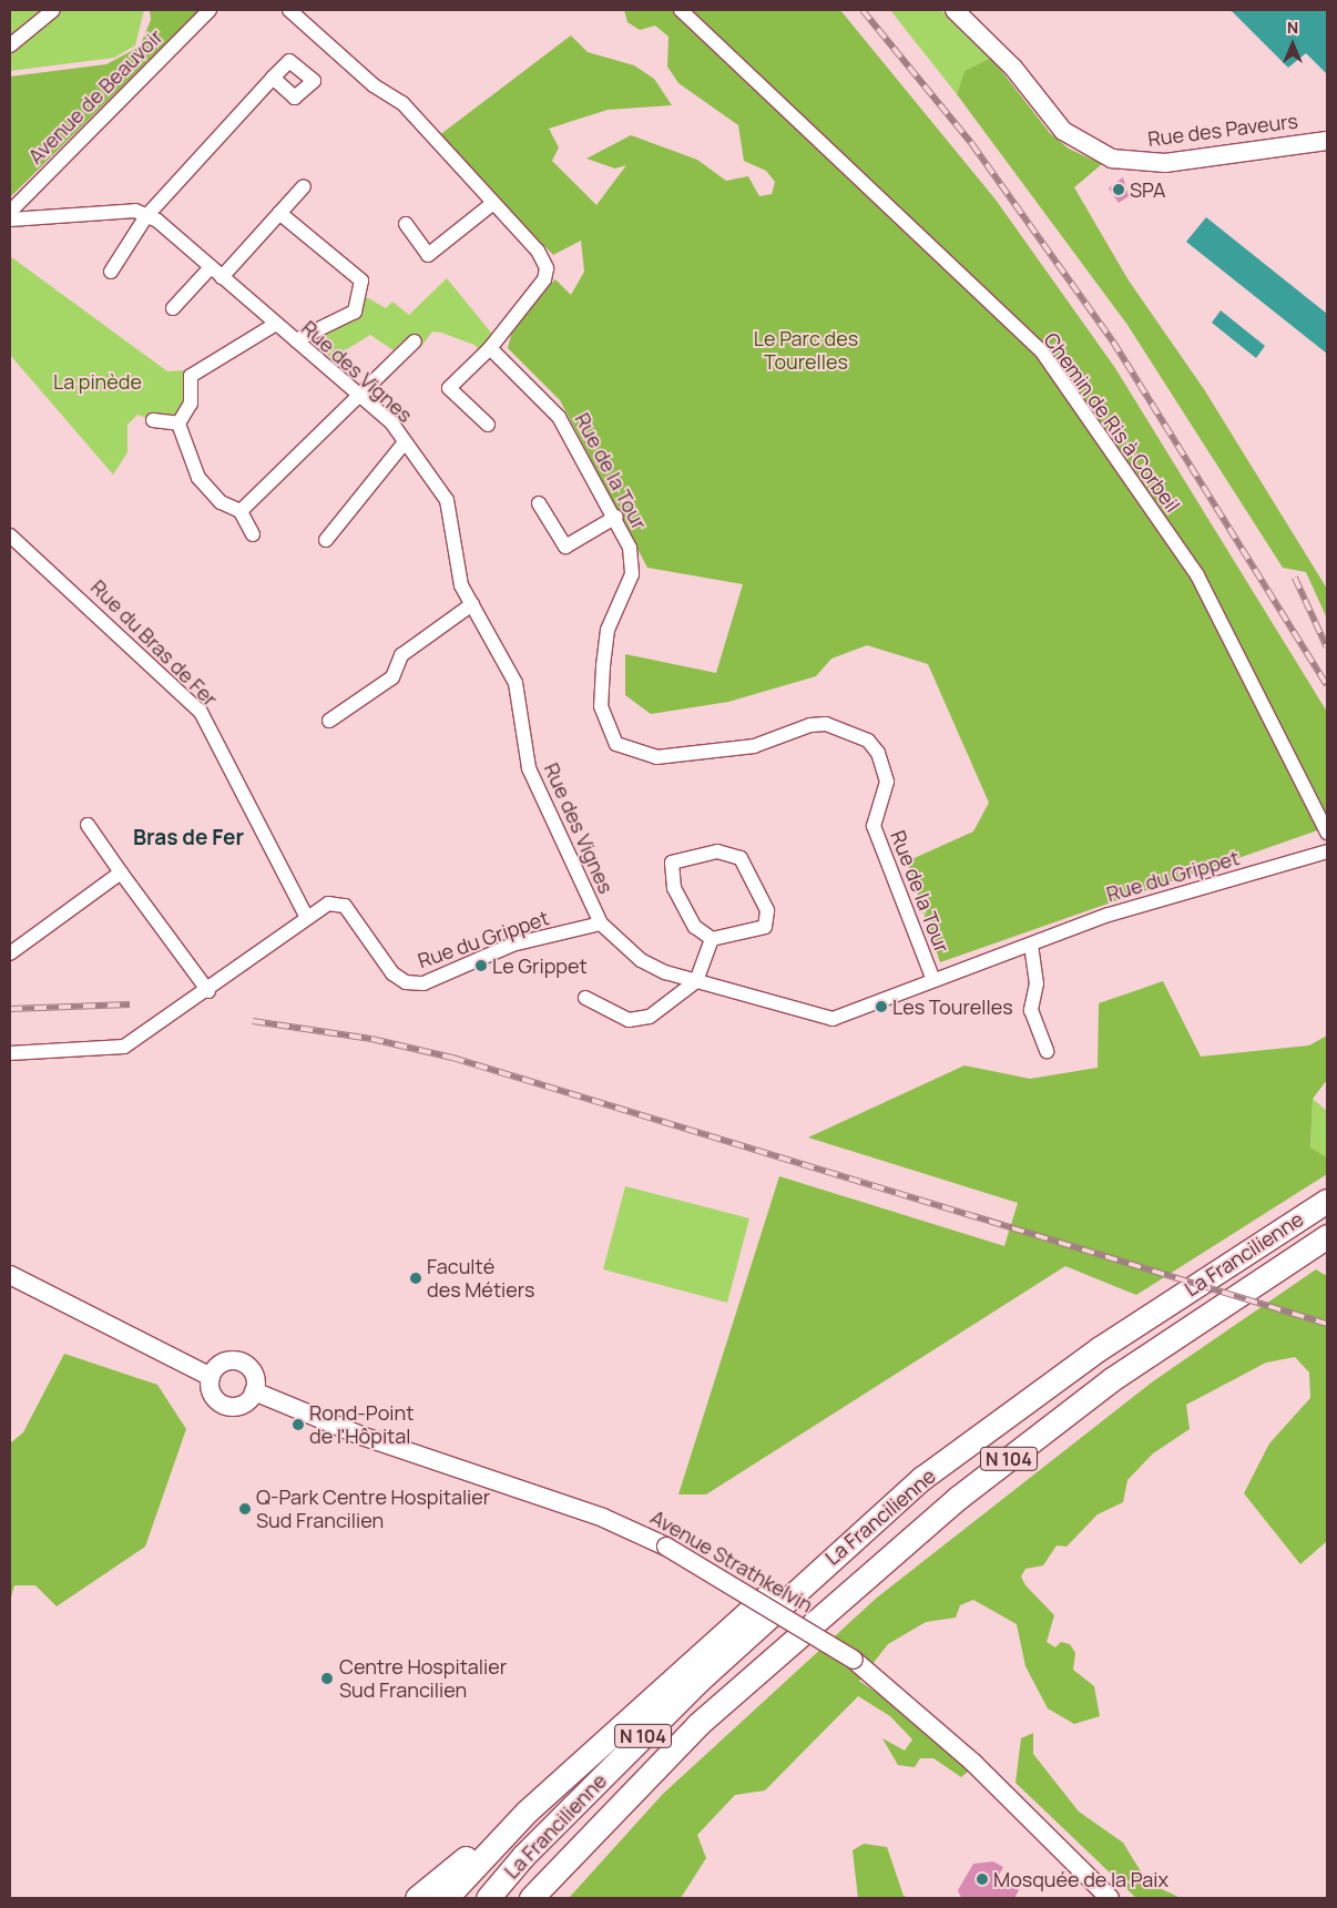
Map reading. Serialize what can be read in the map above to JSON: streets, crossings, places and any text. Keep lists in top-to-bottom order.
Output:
{
  "streets": {
    "highway": ["La Francilienne", "N 104"],
    "street": [
      "Avenue de Beauvoir",
      "Rue des Paveurs",
      "Rue des Vignes",
      "Chemin de Ris à Corbeil",
      "Rue de la Tour",
      "Rue du Bras de Fer",
      "Rue du Grippet",
      "Avenue Strathkelvin"
    ]
  },
  "crossings": [
    ["Rue des Vignes", "Rue du Grippet"],
    ["Rue de la Tour", "Rue du Grippet"],
    ["Rue du Bras de Fer", "Rue du Grippet"]
  ],
  "districts": ["Bras de Fer"],
  "parks": ["Le Parc des Tourelles", "La pinède"],
  "places": [
    "SPA",
    "Le Grippet",
    "Les Tourelles",
    "Faculté des Métiers",
    "Rond-Point de l'Hôpital",
    "Q-Park Centre Hospitalier Sud Francilien",
    "Centre Hospitalier Sud Francilien",
    "Mosquée de la Paix"
  ],
  "north": "top"
}
